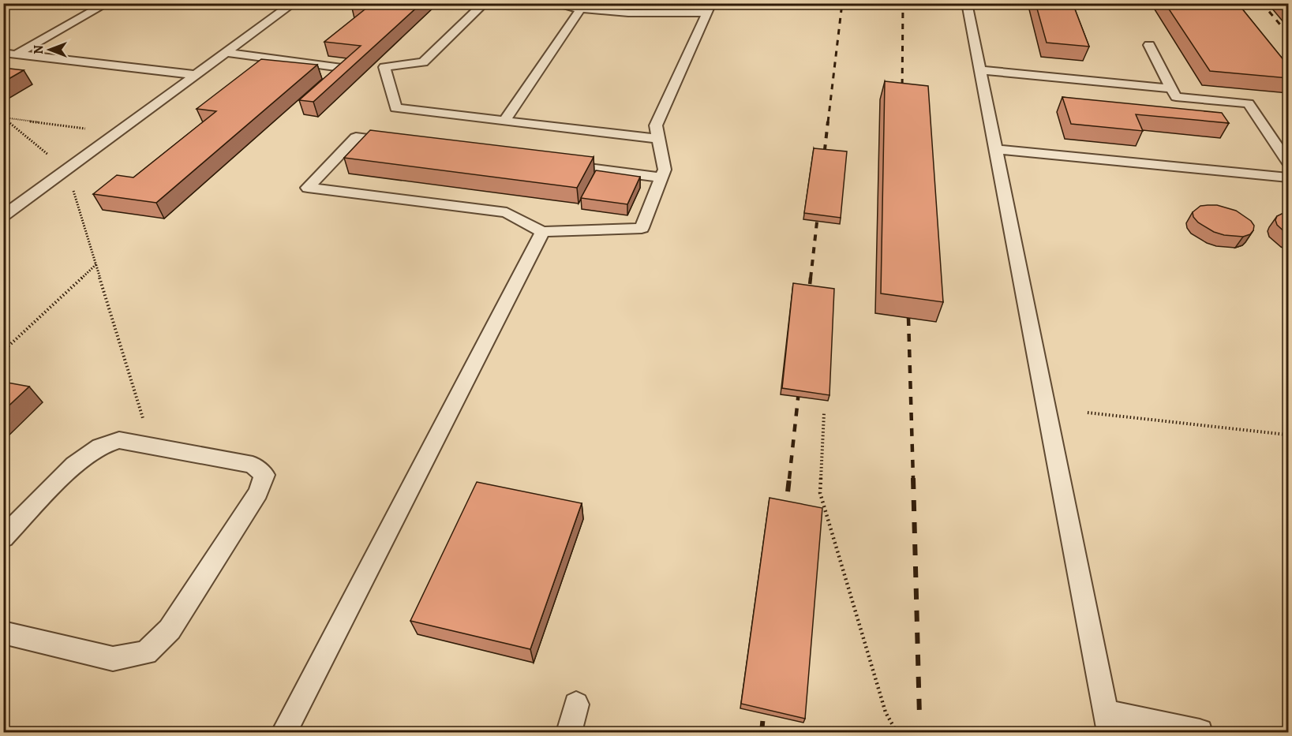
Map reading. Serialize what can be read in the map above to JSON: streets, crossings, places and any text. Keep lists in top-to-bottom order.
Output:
{
  "north": "left"
}
